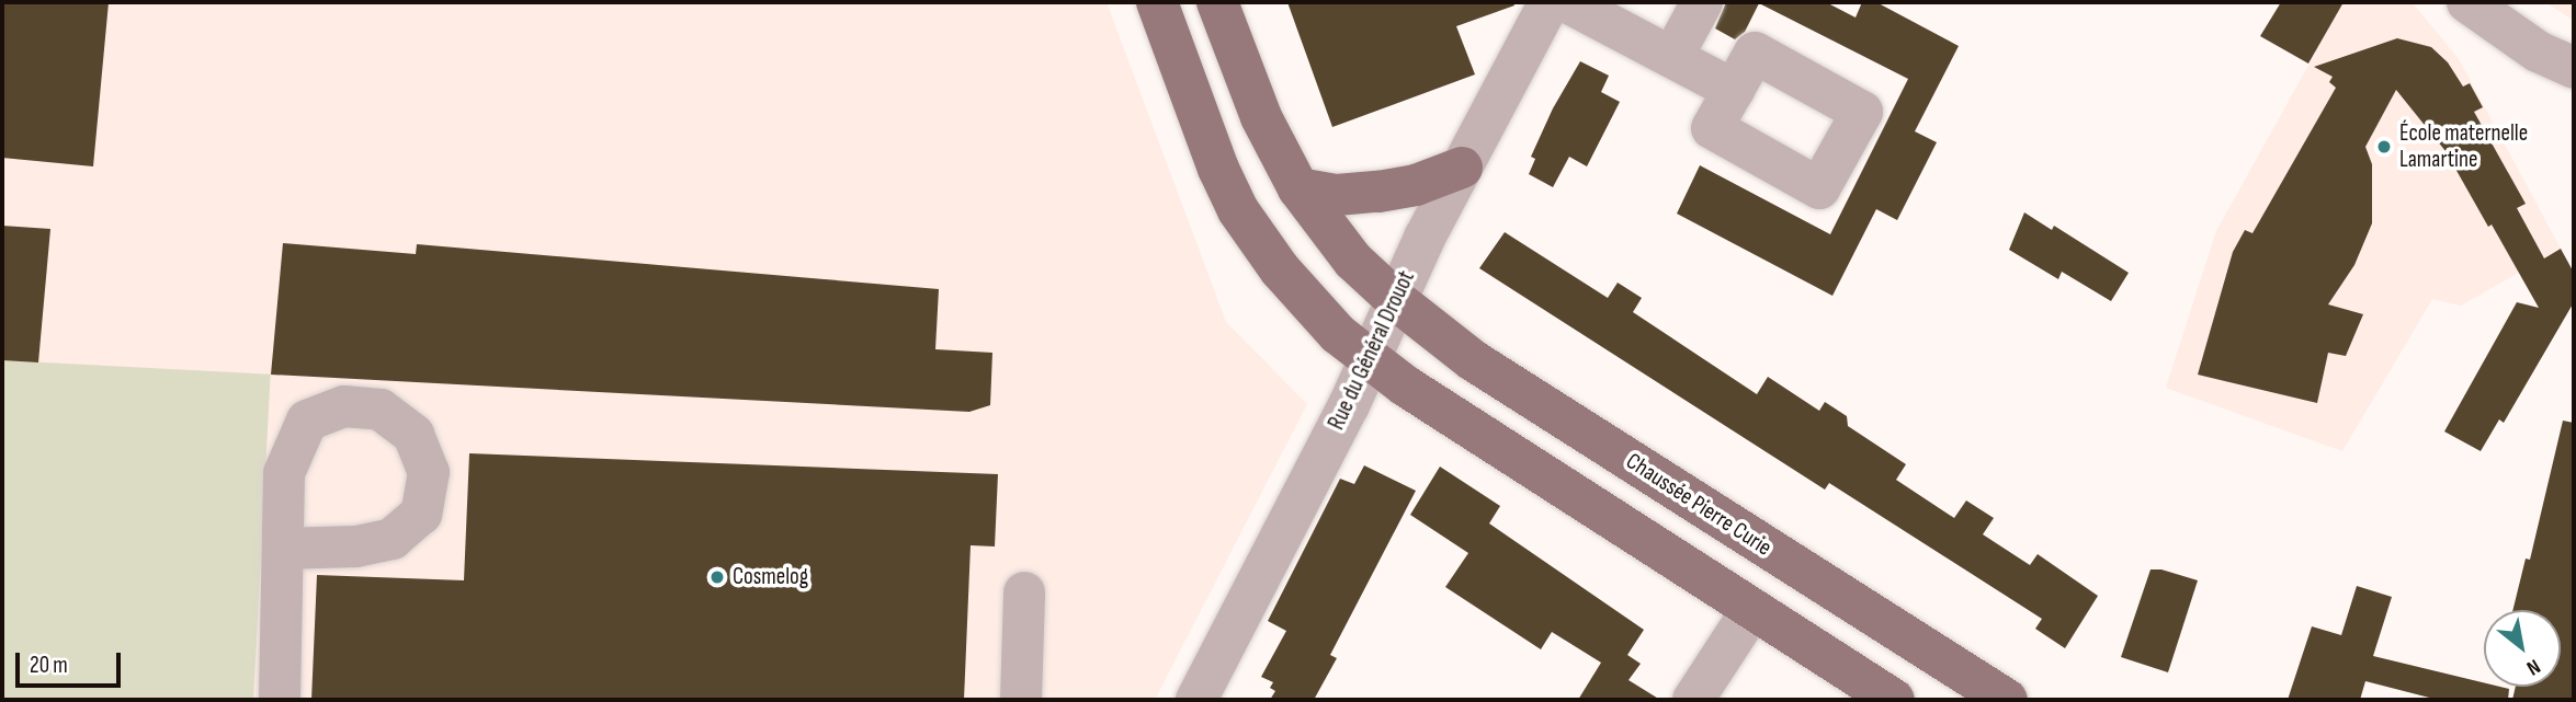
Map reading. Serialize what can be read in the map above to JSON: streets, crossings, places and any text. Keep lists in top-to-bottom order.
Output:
{
  "streets": {
    "main road": ["Chaussée Pierre Curie"],
    "street": ["Rue du Général Drouot"]
  },
  "crossings": [
    ["Rue du Général Drouot", "Chaussée Pierre Curie"]
  ],
  "places": ["École maternelle Lamartine", "Cosmelog"],
  "scale_bar": "20 m",
  "north": "bottom right"
}
